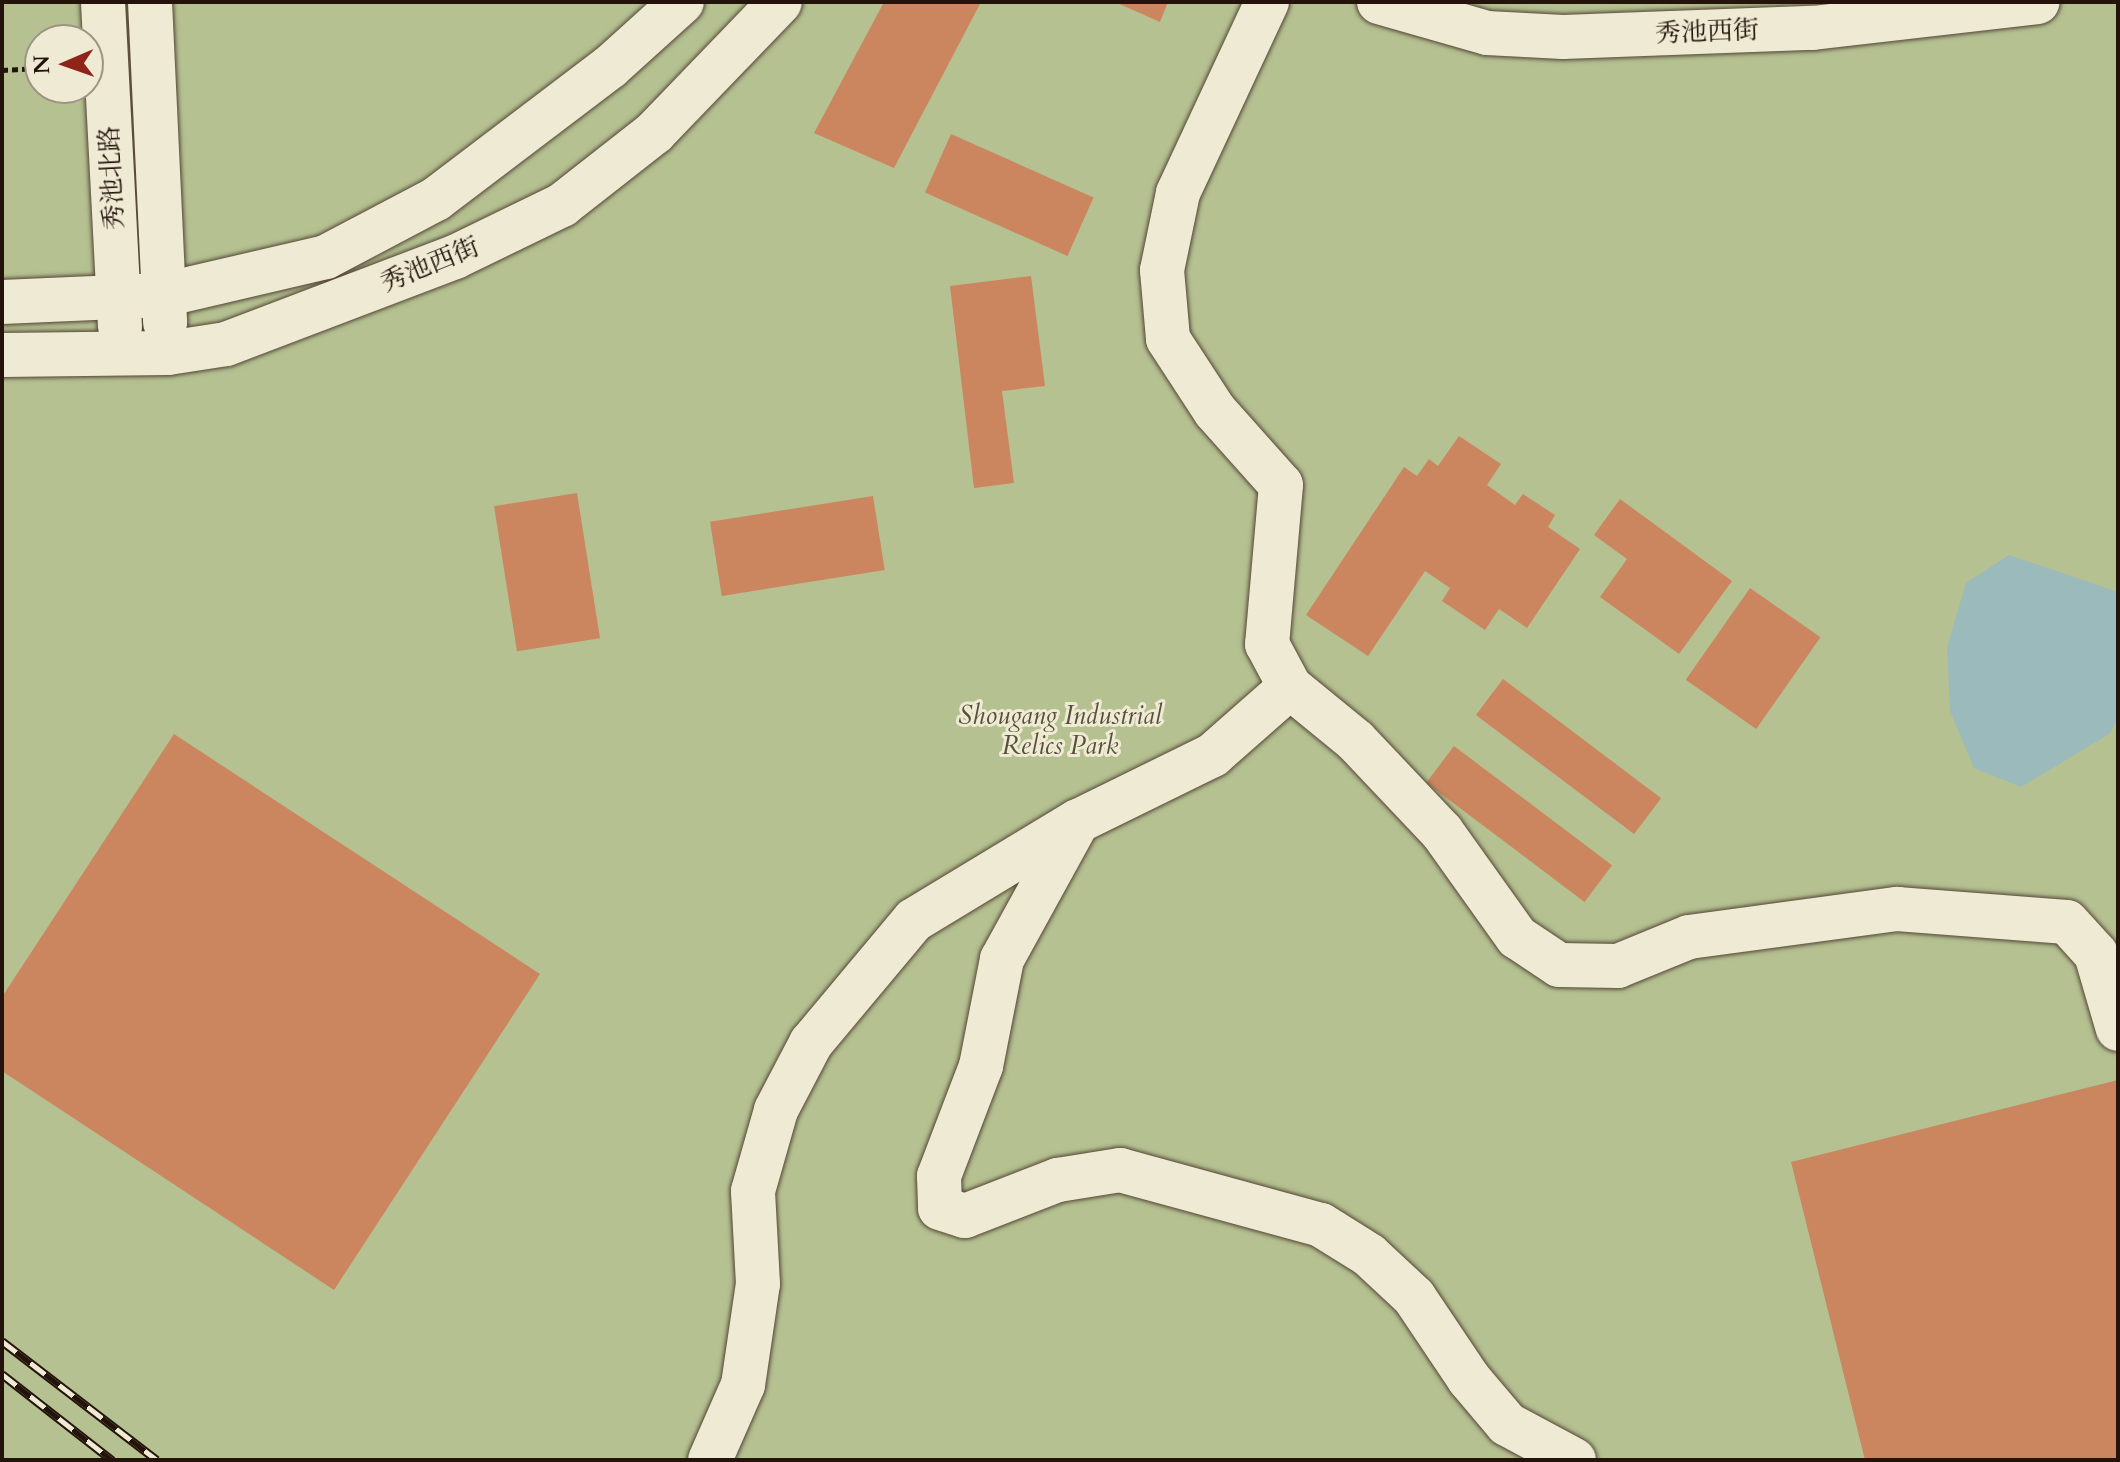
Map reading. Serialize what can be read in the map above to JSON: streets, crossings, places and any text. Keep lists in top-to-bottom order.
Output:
{
  "streets": {
    "street": ["秀池西街", "秀池北路"]
  },
  "crossings": [
    ["秀池西街", "秀池北路"]
  ],
  "parks": ["Shougang Industrial Relics Park"],
  "north": "left"
}
